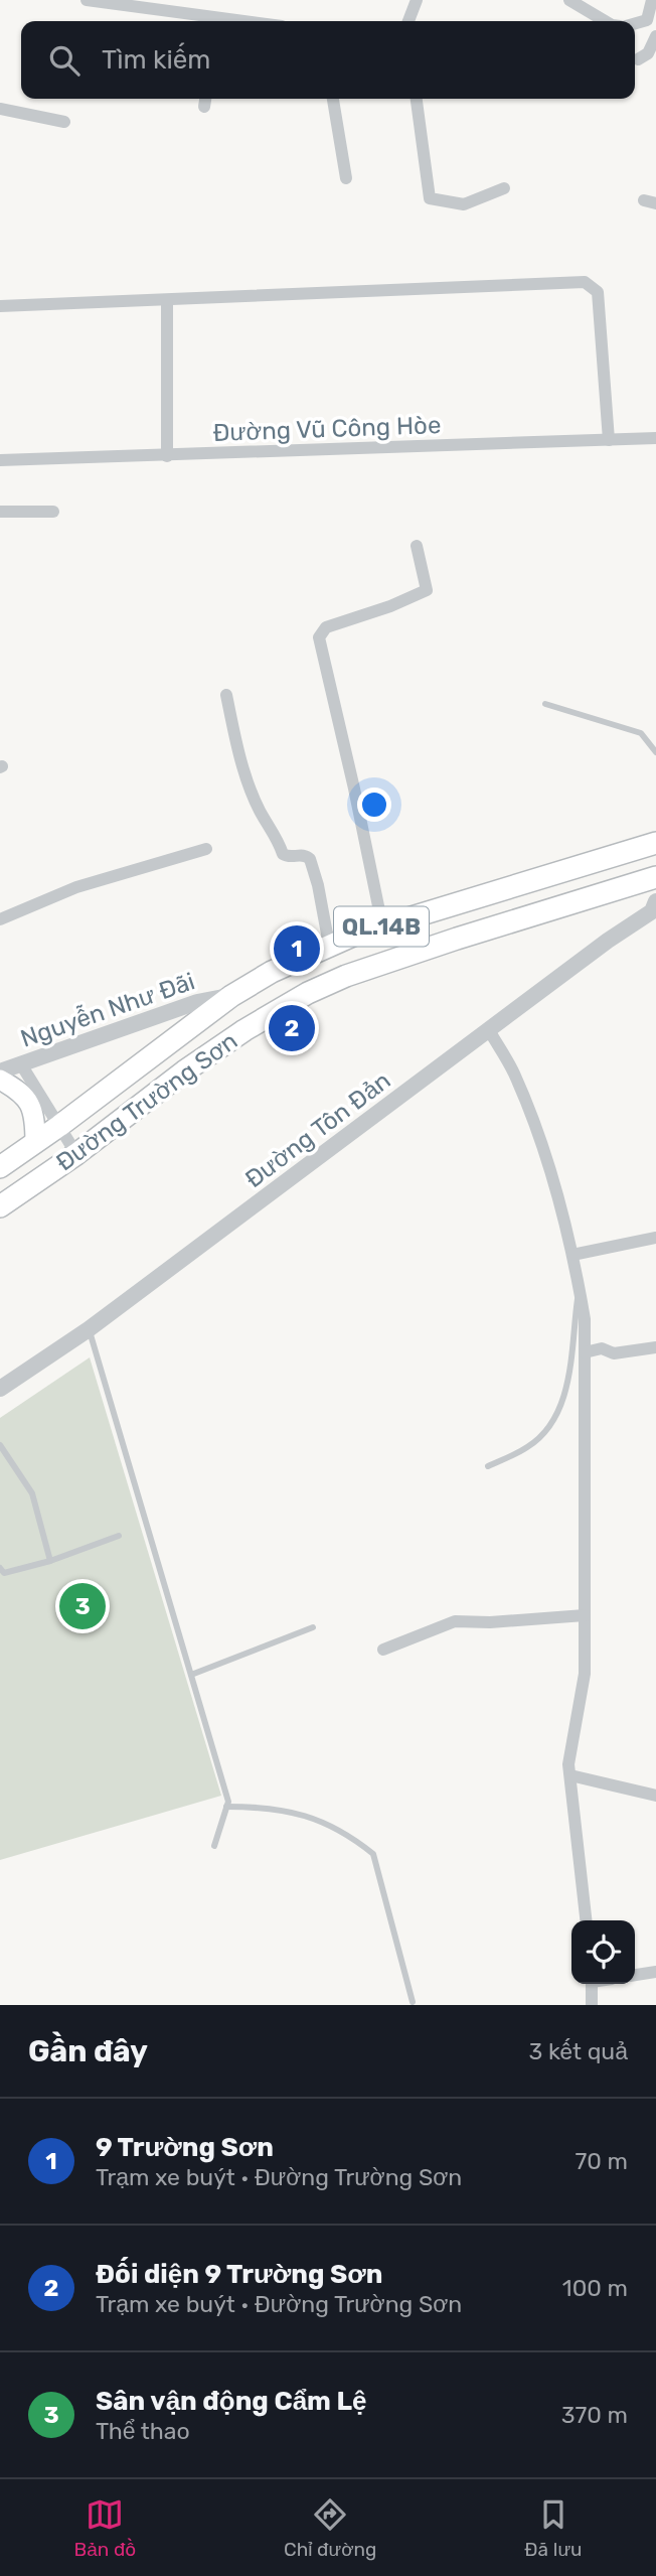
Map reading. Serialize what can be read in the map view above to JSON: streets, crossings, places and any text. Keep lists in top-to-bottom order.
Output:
{
  "streets": {
    "highway": ["QL.14B", "Đường Trường Sơn"],
    "street": ["Đường Vũ Công Hòe", "Nguyễn Như Đãi", "Đường Tôn Đản"]
  },
  "crossings": [
    ["Nguyễn Như Đãi", "Đường Trường Sơn"]
  ],
  "page": {
    "search": "Tìm kiếm",
    "pins": ["1", "2", "3"],
    "heading": ["Gần đây", "3 kết quả"],
    "list": [
      {
        "mark": "1",
        "name": "9 Trường Sơn",
        "note": "Trạm xe buýt · Đường Trường Sơn",
        "value": "70 m"
      },
      {
        "mark": "2",
        "name": "Đối diện 9 Trường Sơn",
        "note": "Trạm xe buýt · Đường Trường Sơn",
        "value": "100 m"
      },
      {
        "mark": "3",
        "name": "Sân vận động Cẩm Lệ",
        "note": "Thể thao",
        "value": "370 m"
      }
    ],
    "nav": ["Bản đồ", "Chỉ đường", "Đã lưu"]
  }
}
